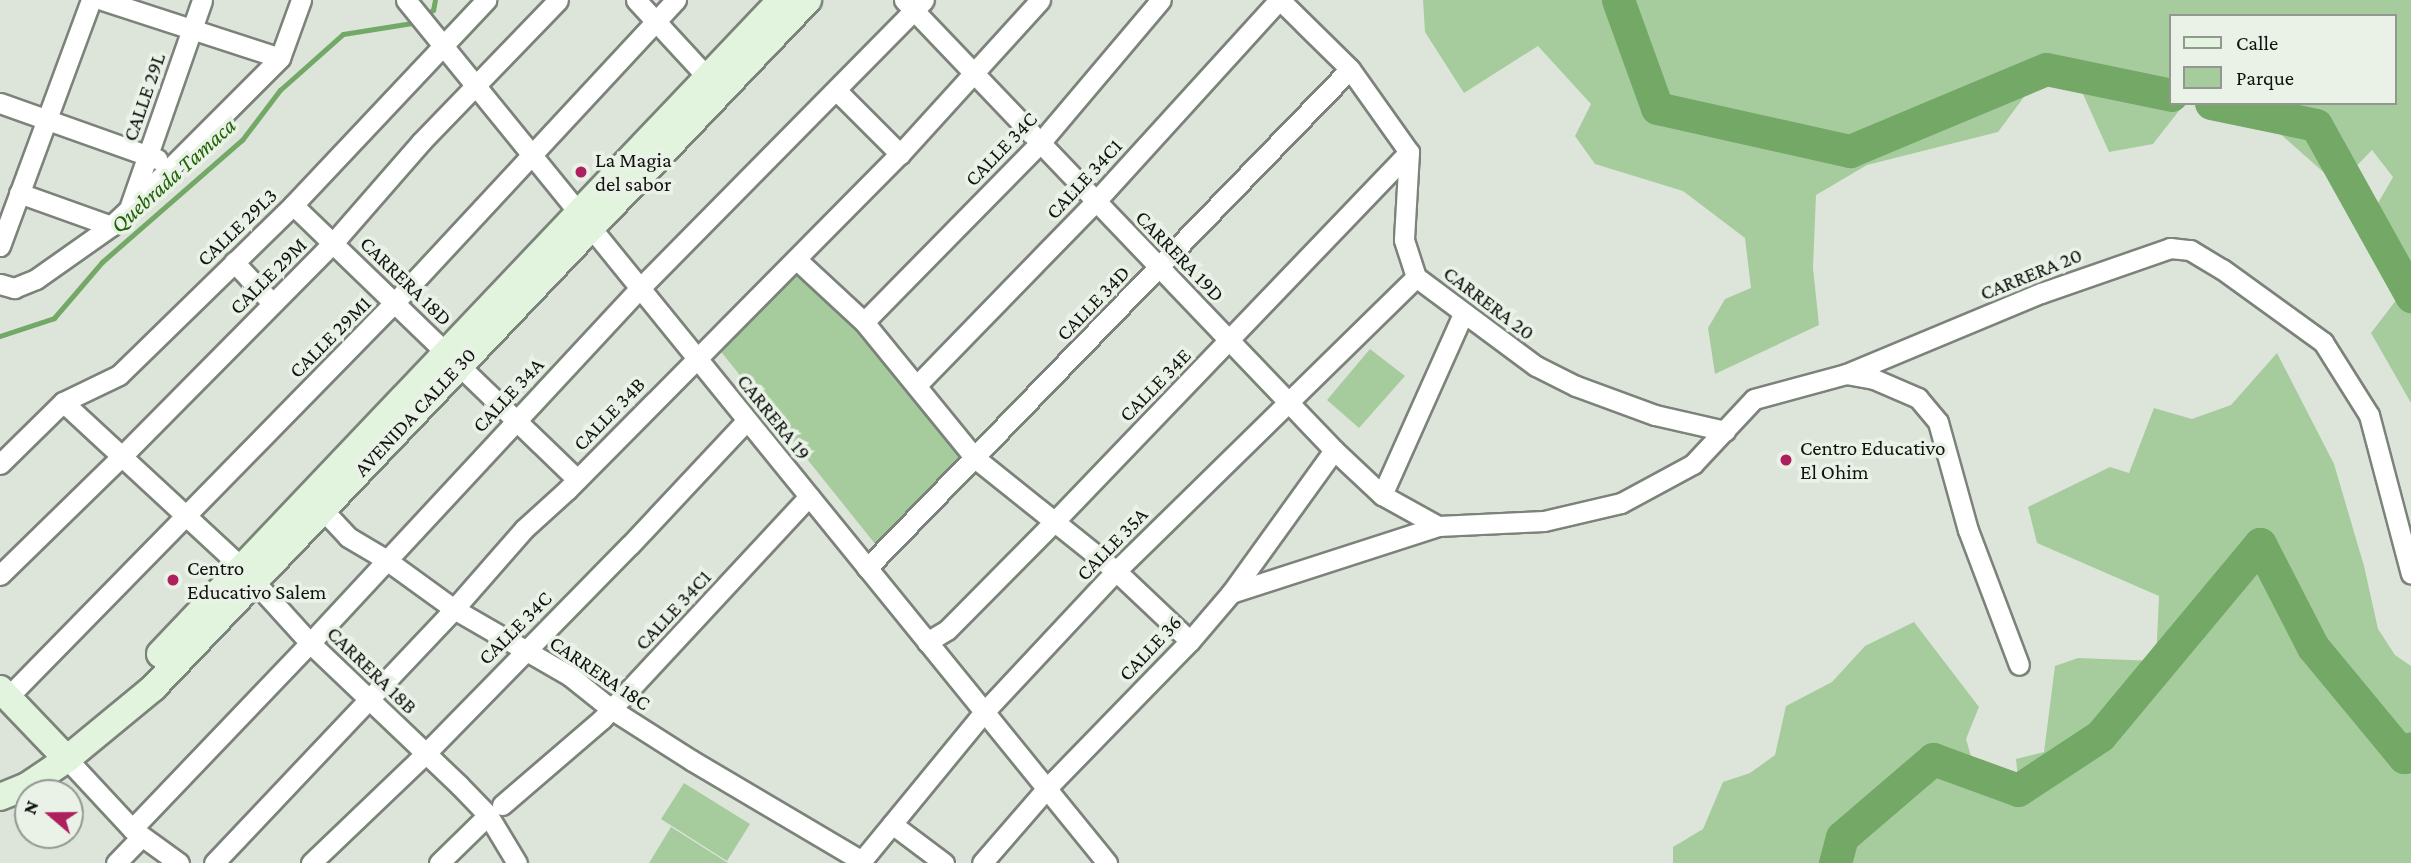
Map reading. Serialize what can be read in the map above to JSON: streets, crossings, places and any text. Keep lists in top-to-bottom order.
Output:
{
  "streets": {
    "main road": ["AVENIDA CALLE 30"],
    "street": [
      "CALLE 29L",
      "CALLE 34C",
      "CALLE 34C1",
      "CALLE 29L3",
      "CARRERA 19D",
      "CARRERA 20",
      "CALLE 29M",
      "CARRERA 18D",
      "CALLE 34D",
      "CALLE 29M1",
      "CALLE 34E",
      "CALLE 34A",
      "CALLE 34B",
      "CARRERA 19",
      "CALLE 35A",
      "CALLE 36",
      "CARRERA 18B",
      "CARRERA 18C"
    ]
  },
  "crossings": [
    ["CALLE 34C", "CARRERA 19D"],
    ["CALLE 34C", "CARRERA 19"],
    ["CALLE 34C", "CARRERA 18B"],
    ["CALLE 34C", "CARRERA 18C"],
    ["CALLE 34C1", "CARRERA 19D"],
    ["CALLE 34C1", "CARRERA 19"],
    ["CALLE 34C1", "CARRERA 18B"],
    ["CALLE 34C1", "CARRERA 18C"],
    ["CALLE 29L3", "CARRERA 18D"],
    ["CALLE 29L3", "CARRERA 19"],
    ["CALLE 29L3", "CARRERA 18B"],
    ["CARRERA 19D", "CARRERA 20"],
    ["CARRERA 19D", "CALLE 34D"],
    ["CARRERA 19D", "CALLE 34E"],
    ["CARRERA 19D", "CALLE 34A"],
    ["CARRERA 19D", "CALLE 34B"],
    ["CARRERA 19D", "CALLE 35A"],
    ["CARRERA 19D", "CALLE 36"],
    ["CARRERA 20", "CALLE 34E"],
    ["CARRERA 20", "CALLE 35A"],
    ["CARRERA 20", "CALLE 36"],
    ["CALLE 29M", "CARRERA 18D"],
    ["CALLE 29M", "CARRERA 19"],
    ["CALLE 29M", "CARRERA 18B"],
    ["CARRERA 18D", "CALLE 29M1"],
    ["CARRERA 18D", "CALLE 34A"],
    ["CARRERA 18D", "AVENIDA CALLE 30"],
    ["CARRERA 18D", "CALLE 34B"],
    ["CALLE 34D", "CARRERA 19"],
    ["CALLE 29M1", "CARRERA 19"],
    ["CALLE 29M1", "CARRERA 18B"],
    ["CALLE 34E", "CARRERA 19"],
    ["CALLE 34A", "CARRERA 19"],
    ["CALLE 34A", "CARRERA 18B"],
    ["CALLE 34A", "CARRERA 18C"],
    ["AVENIDA CALLE 30", "CARRERA 19"],
    ["AVENIDA CALLE 30", "CARRERA 18B"],
    ["AVENIDA CALLE 30", "CARRERA 18C"],
    ["CALLE 34B", "CARRERA 19"],
    ["CALLE 34B", "CARRERA 18B"],
    ["CALLE 34B", "CARRERA 18C"],
    ["CARRERA 19", "CALLE 35A"],
    ["CARRERA 19", "CALLE 36"],
    ["CALLE 35A", "CARRERA 18C"]
  ],
  "water": ["Quebrada Tamaca"],
  "places": ["La Magia del sabor", "Centro Educativo El Ohim", "Centro Educativo Salem"],
  "legend": ["Calle", "Parque"],
  "north": "left"
}
